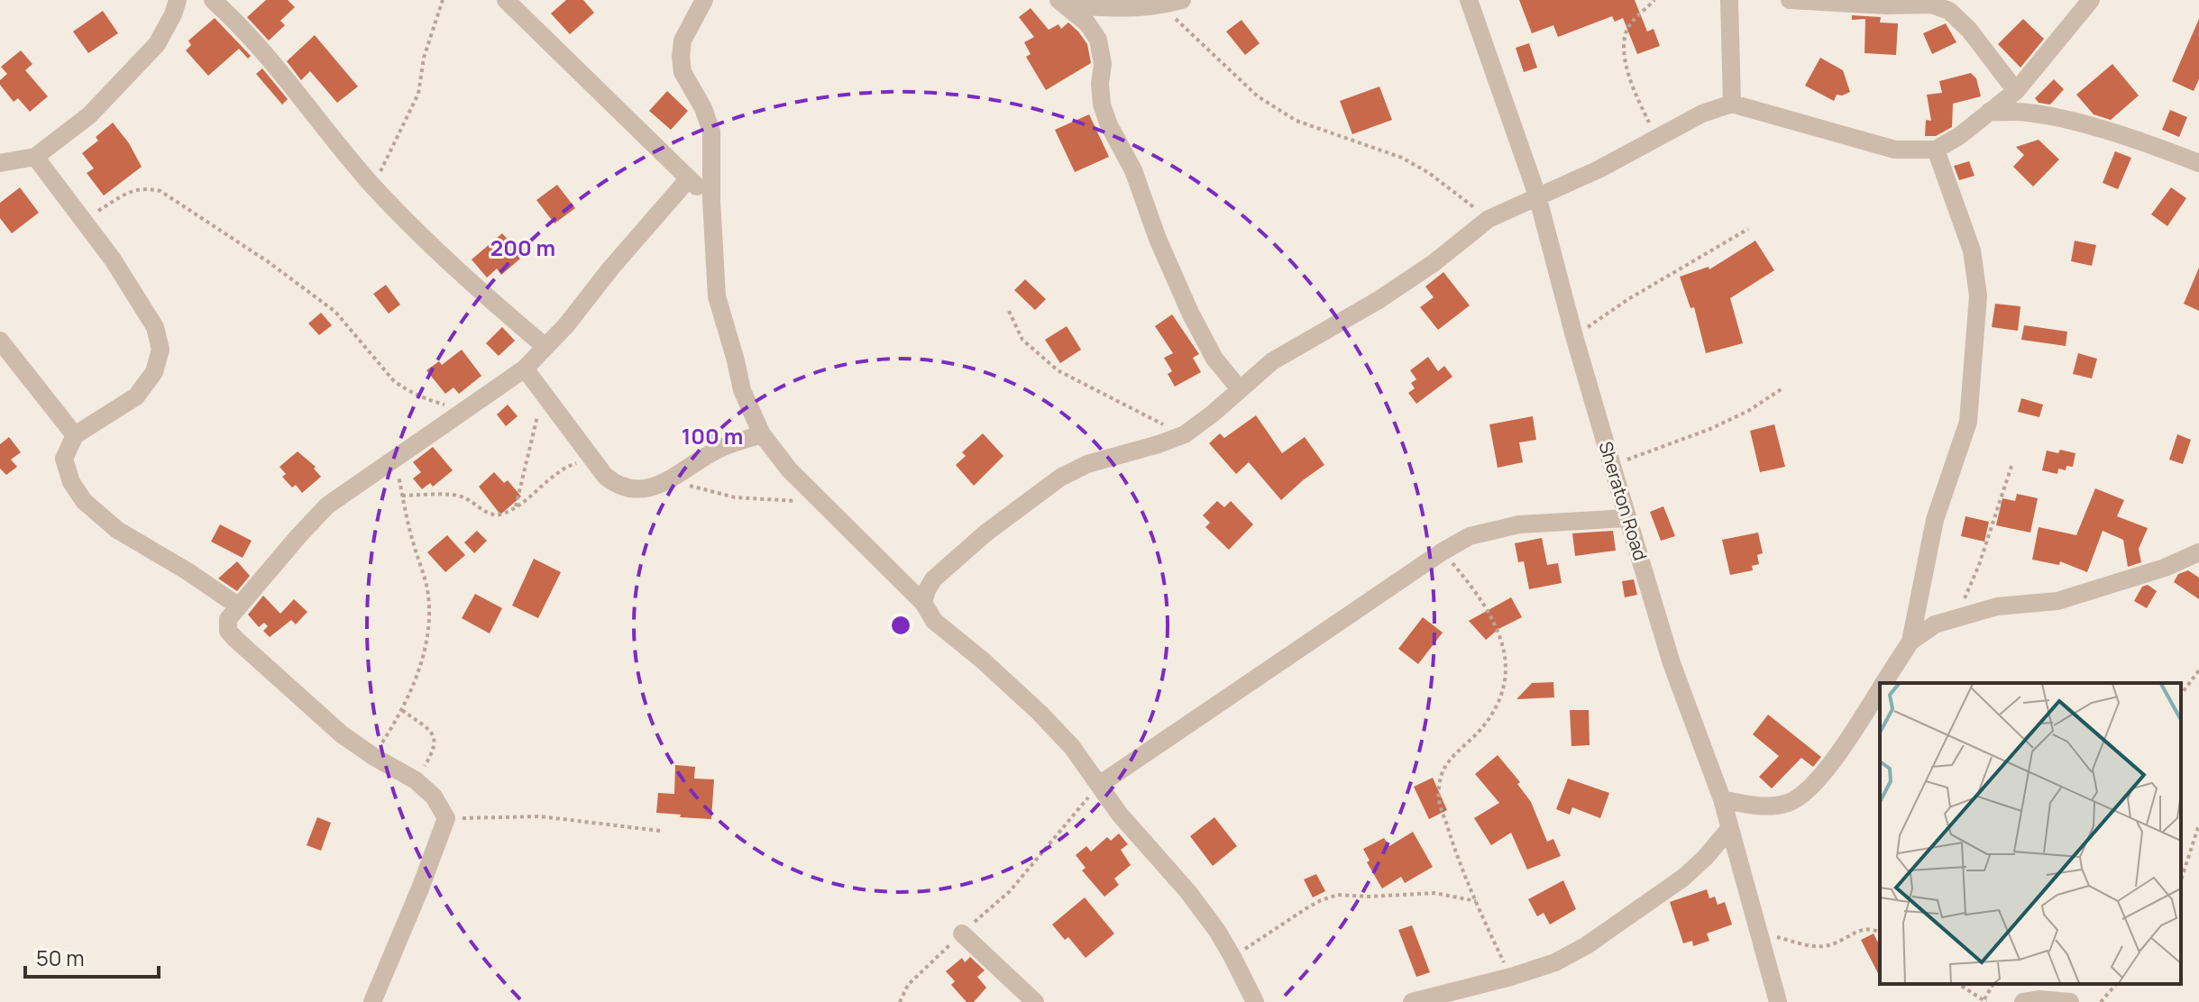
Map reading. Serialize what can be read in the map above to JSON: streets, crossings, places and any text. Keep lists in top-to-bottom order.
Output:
{
  "streets": {
    "street": ["Sheraton Road"]
  },
  "scale_bar": "50 m",
  "rings": ["200 m", "100 m"]
}
